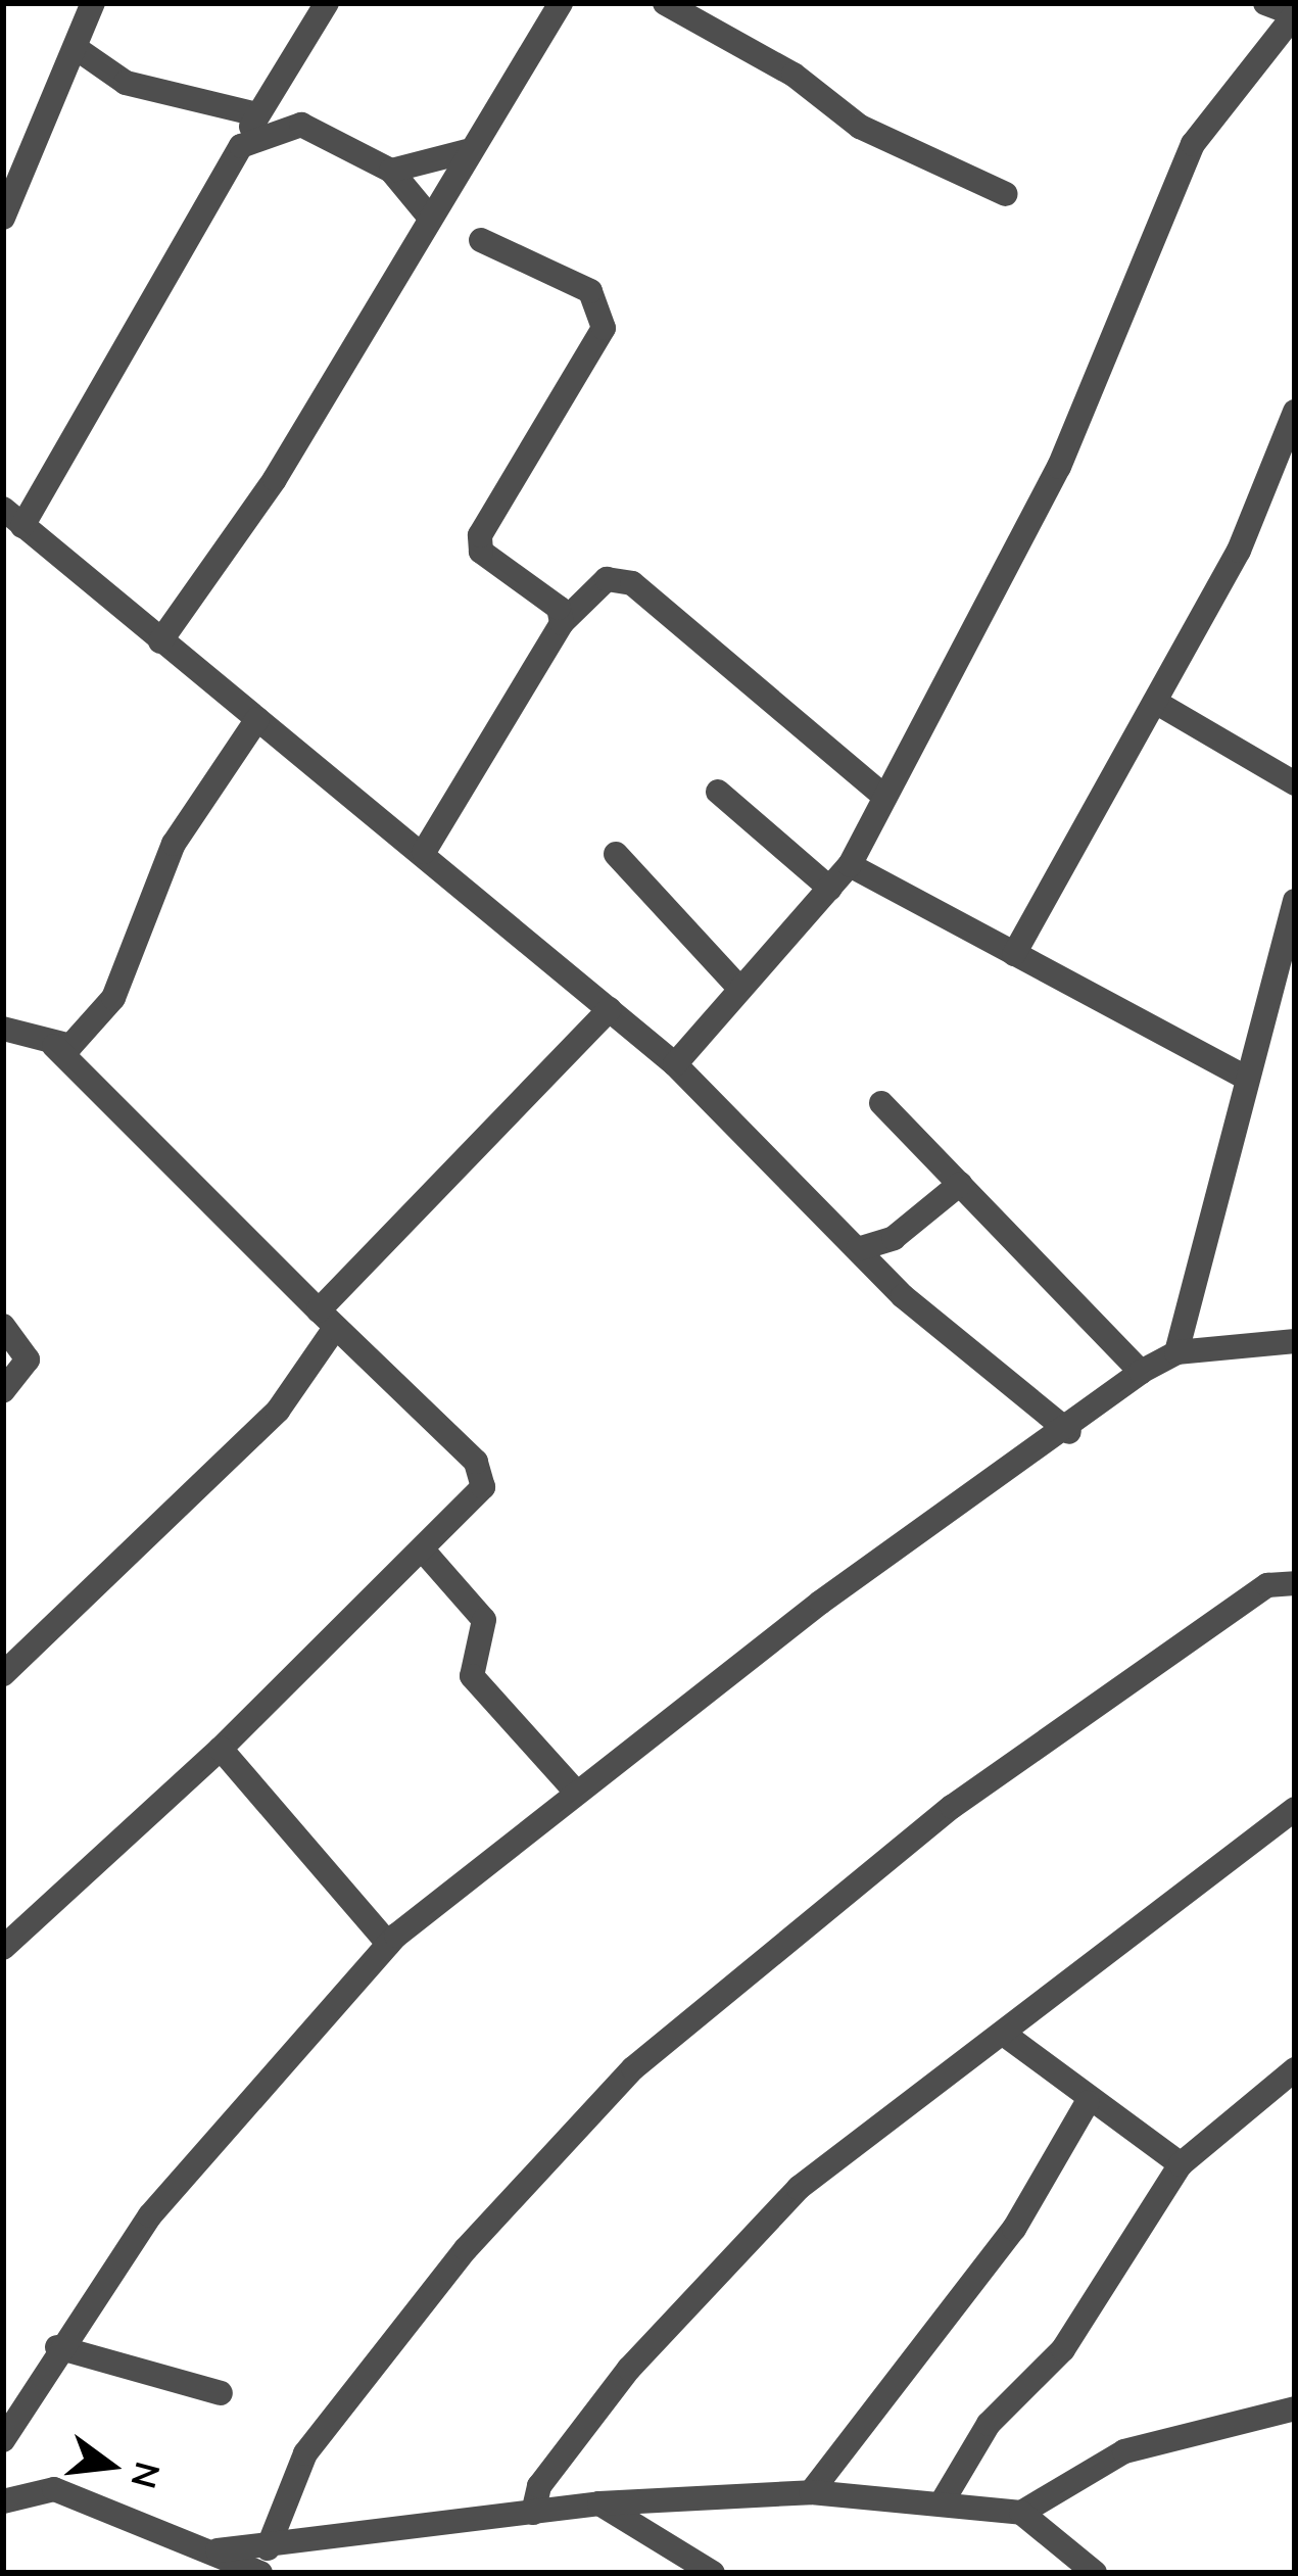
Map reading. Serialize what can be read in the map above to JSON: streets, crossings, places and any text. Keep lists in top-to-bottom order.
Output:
{
  "north": "right"
}
